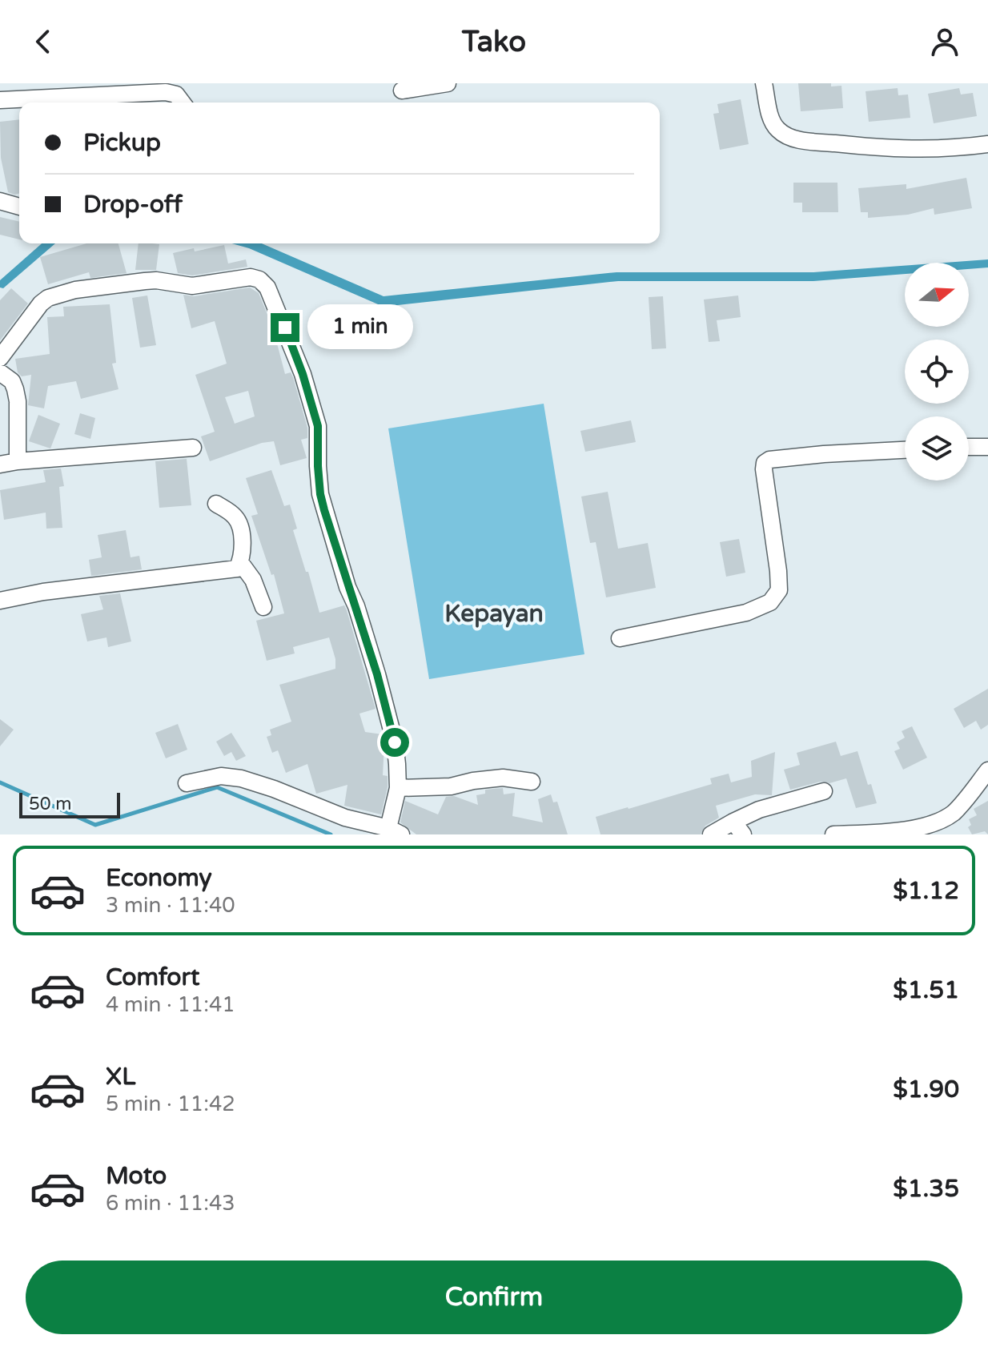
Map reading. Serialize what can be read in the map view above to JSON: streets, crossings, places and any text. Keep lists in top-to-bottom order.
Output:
{
  "districts": ["Kepayan"],
  "scale_bar": "50 m",
  "north": "right",
  "page": {
    "header": "Tako",
    "banner": ["Pickup", "Drop-off"],
    "bubble": "1 min",
    "scale": "50 m",
    "list": [
      {
        "name": "Economy",
        "note": "3 min · 11:40",
        "value": "$1.12"
      },
      {
        "name": "Comfort",
        "note": "4 min · 11:41",
        "value": "$1.51"
      },
      {
        "name": "XL",
        "note": "5 min · 11:42",
        "value": "$1.90"
      },
      {
        "name": "Moto",
        "note": "6 min · 11:43",
        "value": "$1.35"
      }
    ],
    "buttons": "Confirm"
  }
}
